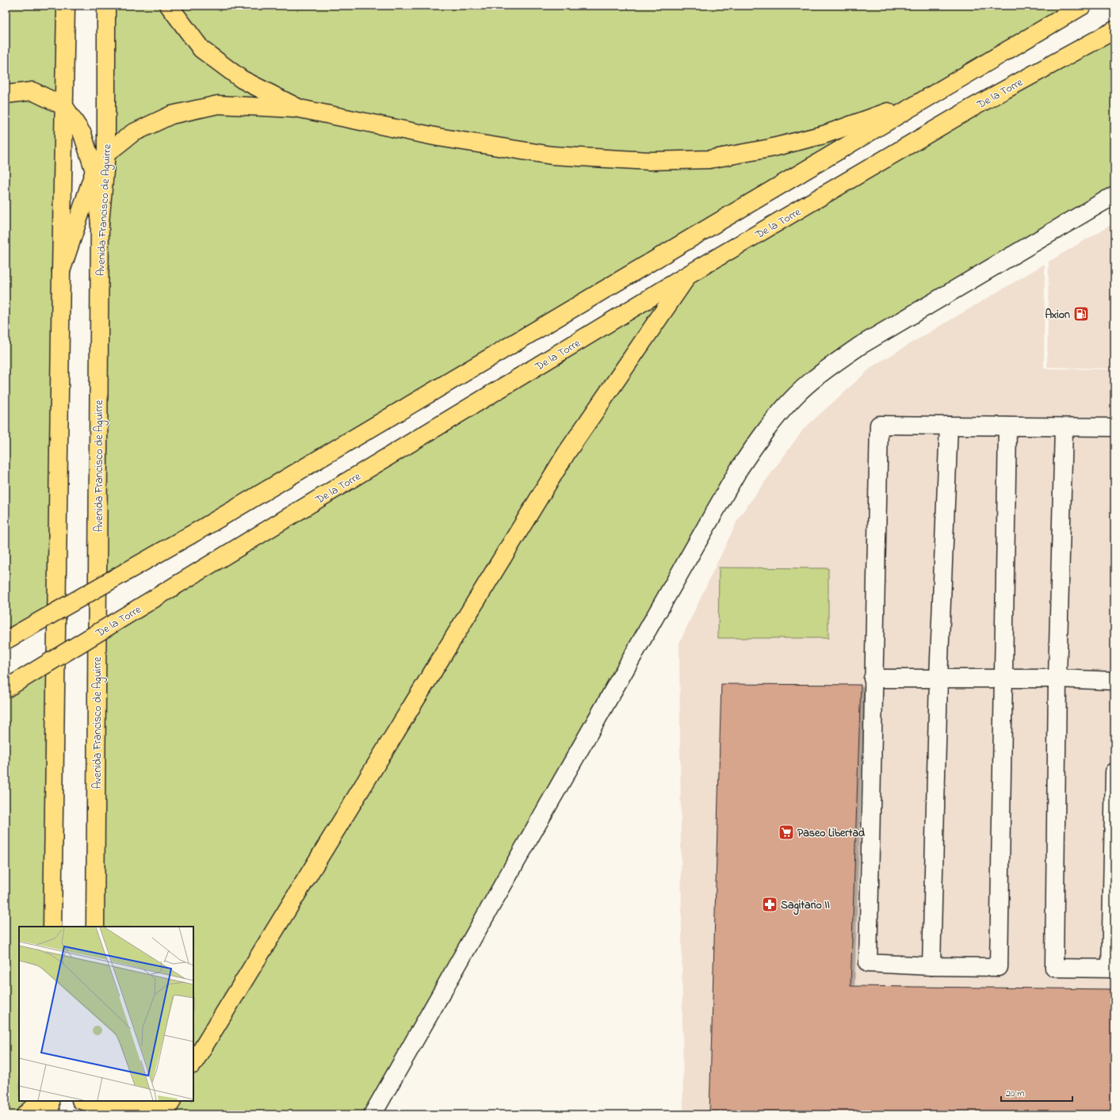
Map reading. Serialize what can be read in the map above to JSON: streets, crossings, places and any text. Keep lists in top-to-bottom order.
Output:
{
  "streets": {
    "main road": ["De la Torre", "Avenida Francisco de Aguirre"]
  },
  "places": {
    "fuel station": ["Axion"],
    "supermarket": ["Paseo Libertad"],
    "pharmacy": ["Sagitario II"]
  },
  "scale_bar": "20 m"
}
